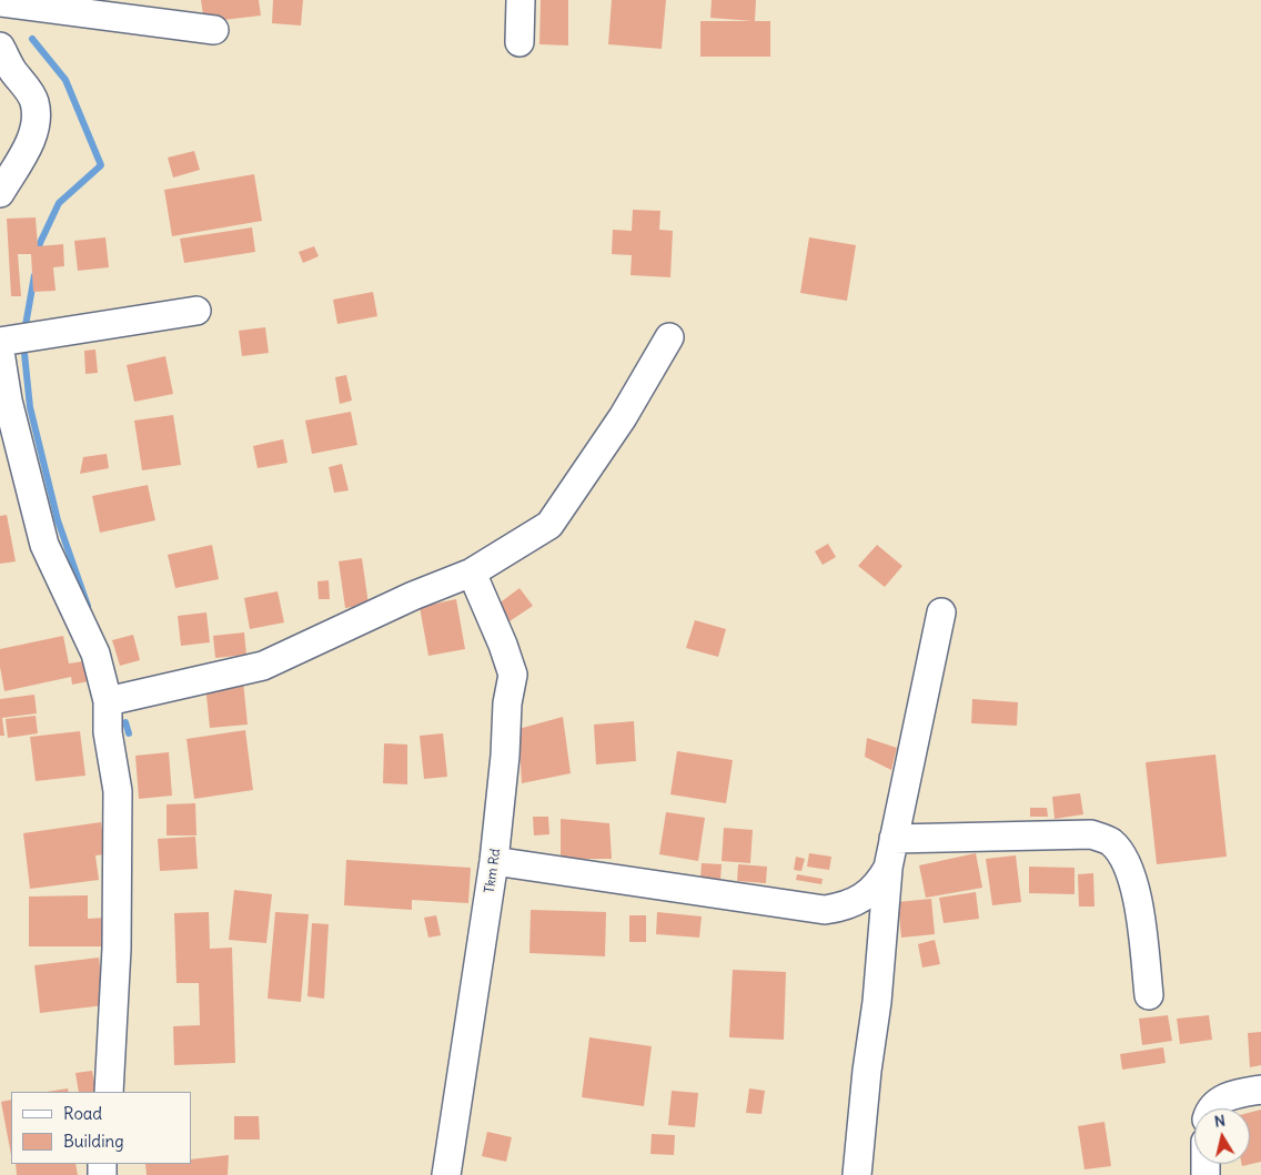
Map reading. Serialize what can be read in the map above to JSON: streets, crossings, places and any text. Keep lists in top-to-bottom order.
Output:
{
  "streets": {
    "street": ["Tkm Rd"]
  },
  "legend": ["Road", "Building"],
  "north": "top"
}
